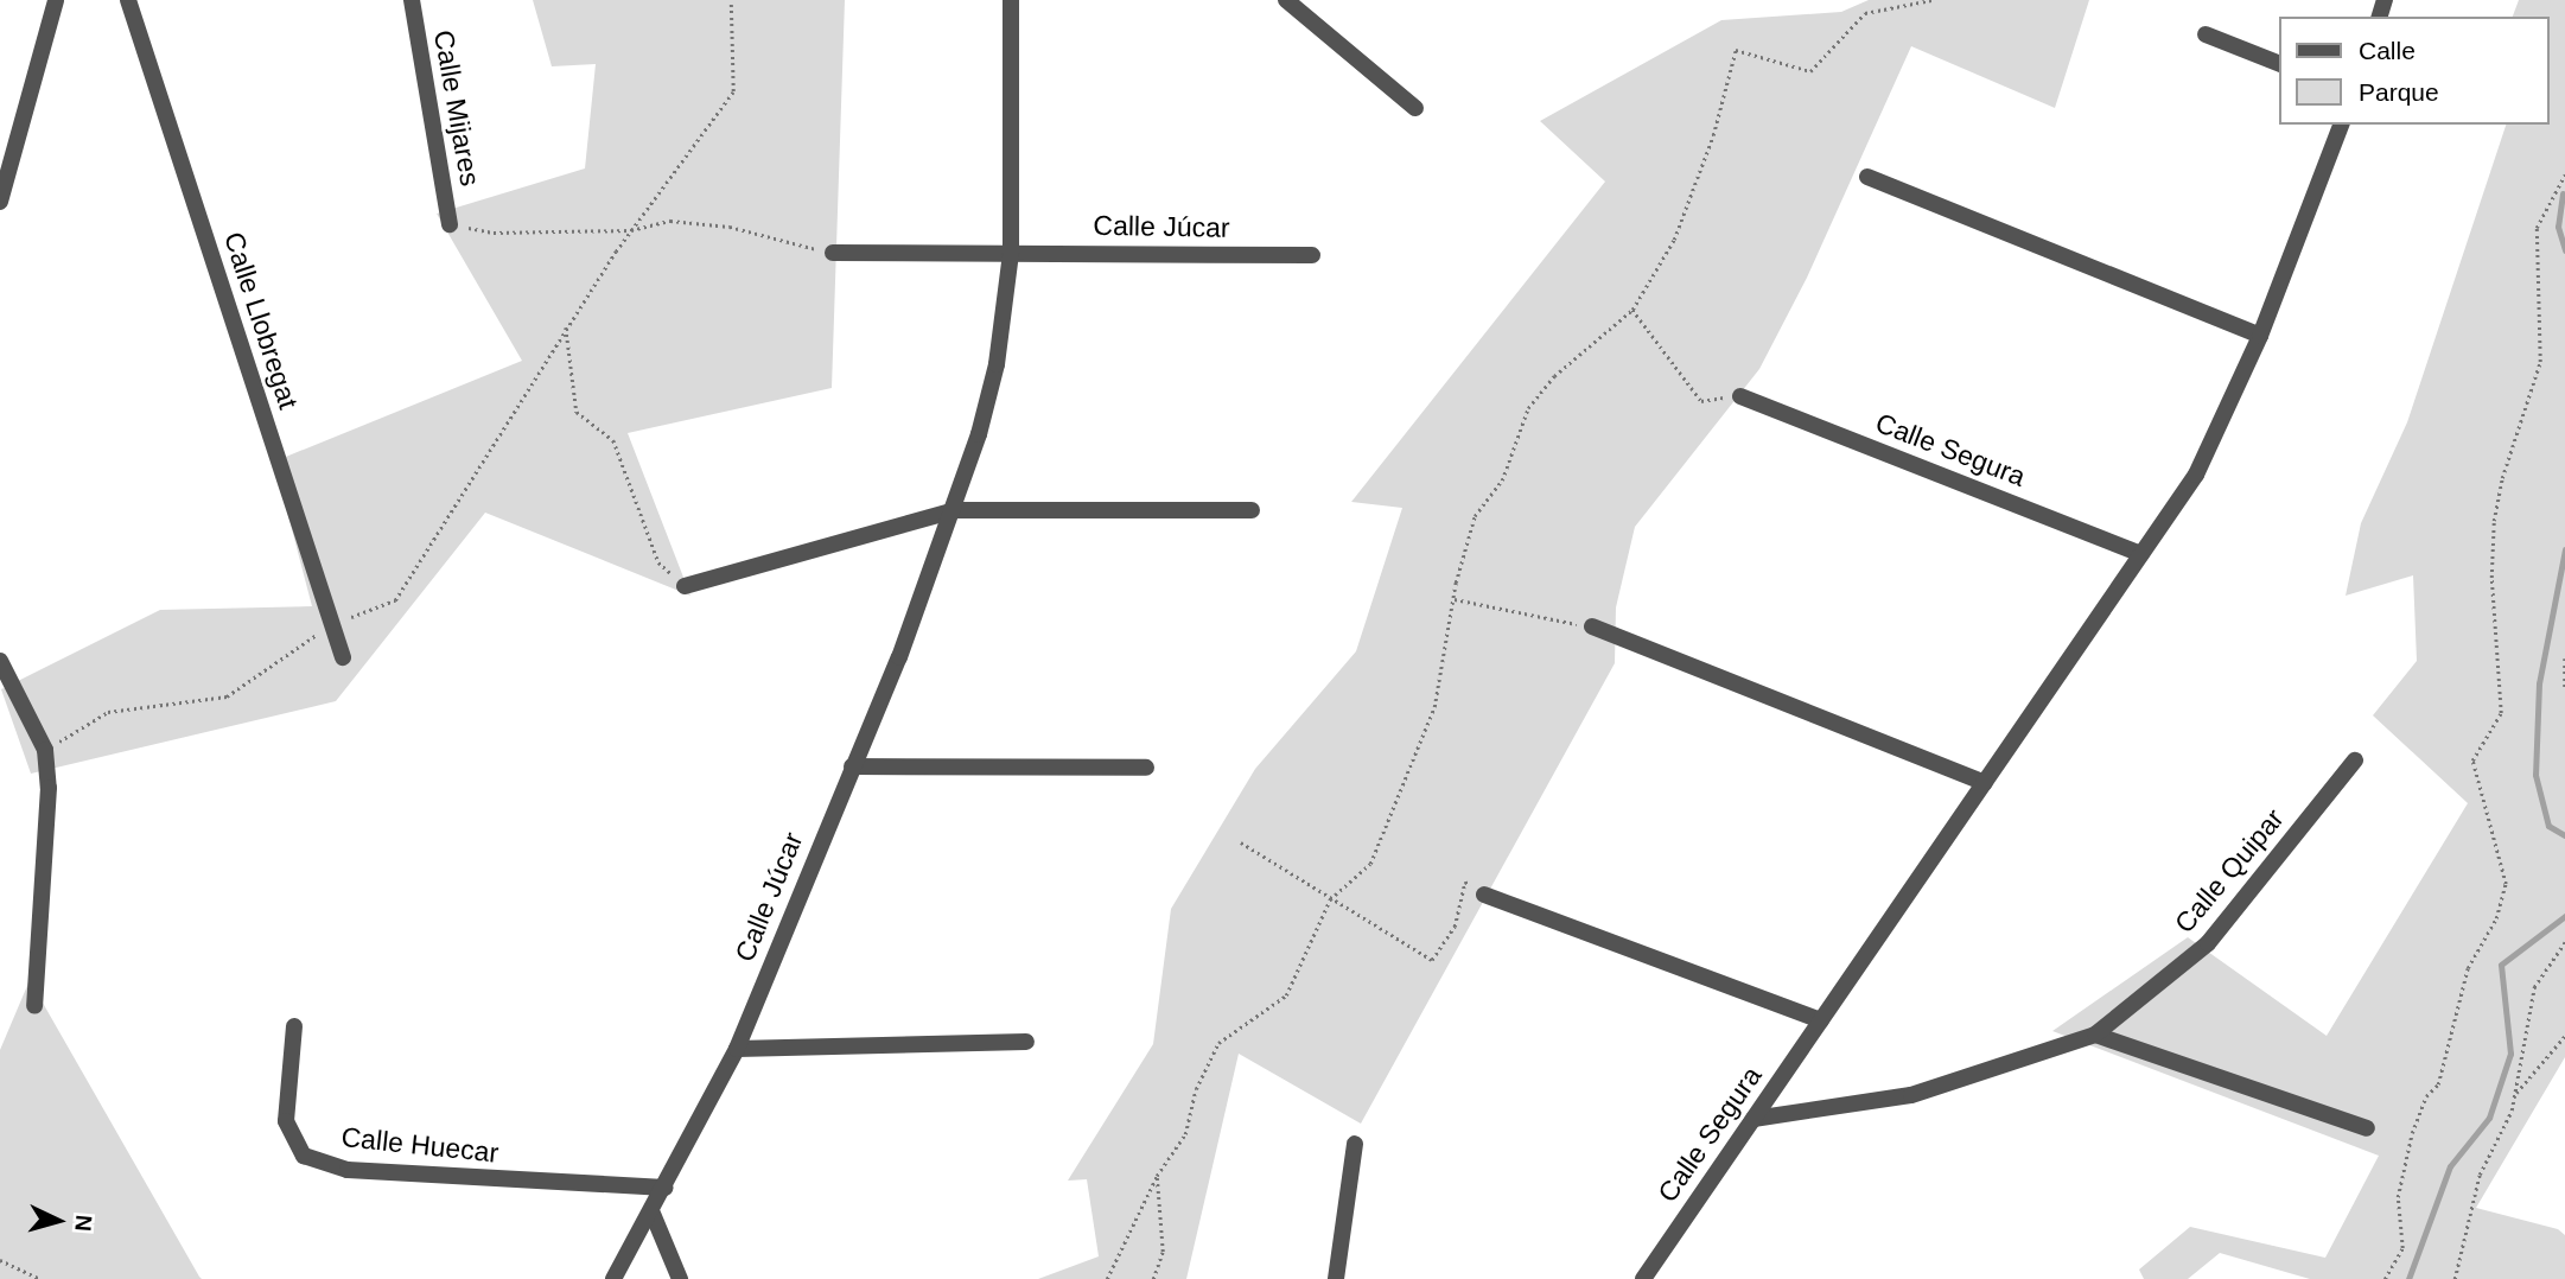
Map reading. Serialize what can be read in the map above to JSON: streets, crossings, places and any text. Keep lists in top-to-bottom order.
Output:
{
  "streets": {
    "street": [
      "Calle Mijares",
      "Calle Júcar",
      "Calle Llobregat",
      "Calle Segura",
      "Calle Quipar",
      "Calle Huecar"
    ]
  },
  "crossings": [
    ["Calle Júcar", "Calle Huecar"],
    ["Calle Segura", "Calle Quipar"]
  ],
  "legend": ["Calle", "Parque"],
  "north": "right"
}
